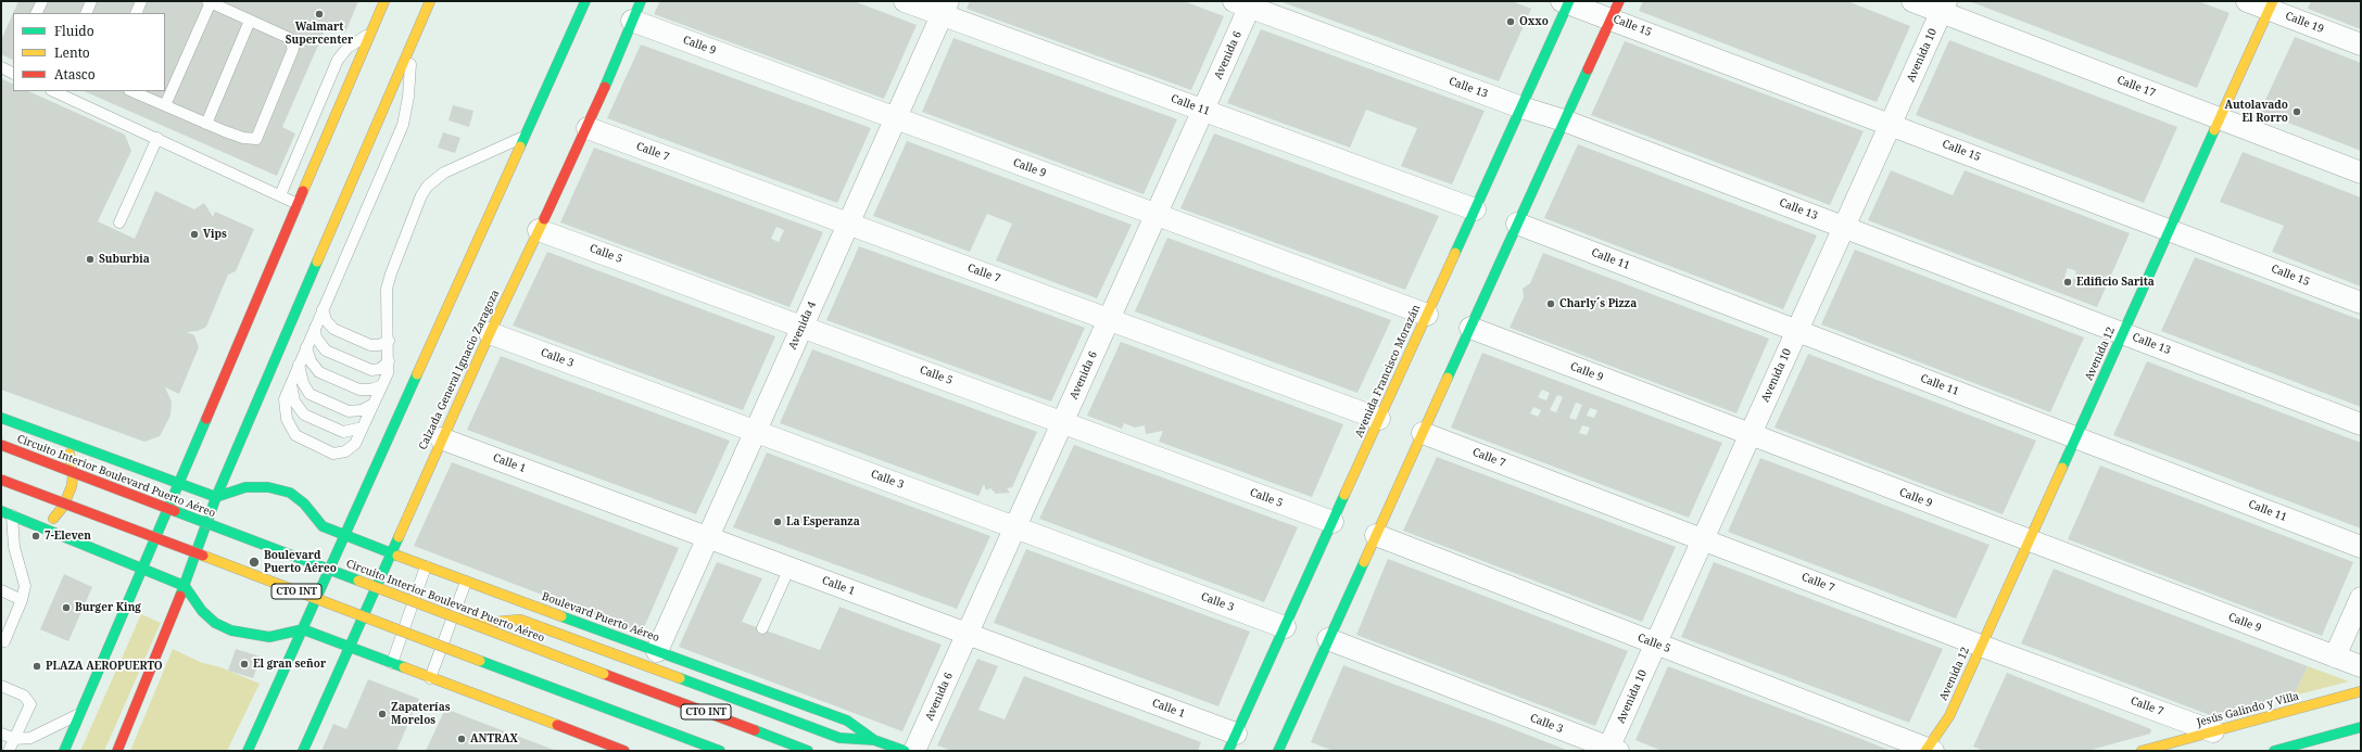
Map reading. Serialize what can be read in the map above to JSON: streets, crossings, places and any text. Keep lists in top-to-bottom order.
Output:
{
  "streets": {
    "main road": [
      "Avenida 12",
      "Calzada General Ignacio Zaragoza",
      "Avenida Francisco Morazán",
      "Circuito Interior Boulevard Puerto Aéreo",
      "CTO INT",
      "Boulevard Puerto Aéreo",
      "Jesús Galindo y Villa"
    ],
    "street": [
      "Calle 19",
      "Calle 15",
      "Calle 9",
      "Avenida 6",
      "Avenida 10",
      "Calle 17",
      "Calle 13",
      "Calle 11",
      "Calle 7",
      "Calle 5",
      "Avenida 4",
      "Calle 3",
      "Calle 1"
    ]
  },
  "crossings": [
    ["Calle 19", "Avenida 12"],
    ["Calle 15", "Avenida 10"],
    ["Calle 15", "Avenida 12"],
    ["Calle 15", "Avenida Francisco Morazán"],
    ["Calle 9", "Avenida 6"],
    ["Calle 9", "Avenida 10"],
    ["Calle 9", "Avenida 4"],
    ["Calle 9", "Avenida 12"],
    ["Calle 9", "Calzada General Ignacio Zaragoza"],
    ["Calle 9", "Avenida Francisco Morazán"],
    ["Avenida 6", "Calle 13"],
    ["Avenida 6", "Calle 11"],
    ["Avenida 6", "Calle 7"],
    ["Avenida 6", "Calle 5"],
    ["Avenida 6", "Calle 3"],
    ["Avenida 6", "Calle 1"],
    ["Avenida 10", "Calle 17"],
    ["Avenida 10", "Calle 13"],
    ["Avenida 10", "Calle 11"],
    ["Avenida 10", "Calle 7"],
    ["Avenida 10", "Calle 5"],
    ["Avenida 10", "Calle 3"],
    ["Calle 17", "Avenida 12"],
    ["Calle 13", "Avenida 12"],
    ["Calle 13", "Avenida Francisco Morazán"],
    ["Calle 11", "Avenida 4"],
    ["Calle 11", "Avenida 12"],
    ["Calle 11", "Avenida Francisco Morazán"],
    ["Calle 7", "Avenida 4"],
    ["Calle 7", "Avenida 12"],
    ["Calle 7", "Calzada General Ignacio Zaragoza"],
    ["Calle 7", "Avenida Francisco Morazán"],
    ["Calle 7", "Jesús Galindo y Villa"],
    ["Calle 5", "Avenida 4"],
    ["Calle 5", "Avenida 12"],
    ["Calle 5", "Calzada General Ignacio Zaragoza"],
    ["Calle 5", "Avenida Francisco Morazán"],
    ["Avenida 4", "Calle 3"],
    ["Avenida 4", "Calle 1"],
    ["Avenida 4", "Boulevard Puerto Aéreo"],
    ["Calle 3", "Calzada General Ignacio Zaragoza"],
    ["Calle 3", "Avenida Francisco Morazán"],
    ["Calzada General Ignacio Zaragoza", "Calle 1"],
    ["Calzada General Ignacio Zaragoza", "Boulevard Puerto Aéreo"],
    ["Avenida Francisco Morazán", "Calle 1"]
  ],
  "places": [
    "Walmart Supercenter",
    "Oxxo",
    "Autolavado El Rorro",
    "Vips",
    "Suburbia",
    "Edificio Sarita",
    "Charly´s Pizza",
    "La Esperanza",
    "7-Eleven",
    "Boulevard Puerto Aéreo",
    "Burger King",
    "El gran señor",
    "PLAZA AEROPUERTO",
    "Zapaterías Morelos",
    "ANTRAX"
  ],
  "legend": ["Fluido", "Lento", "Atasco"]
}
